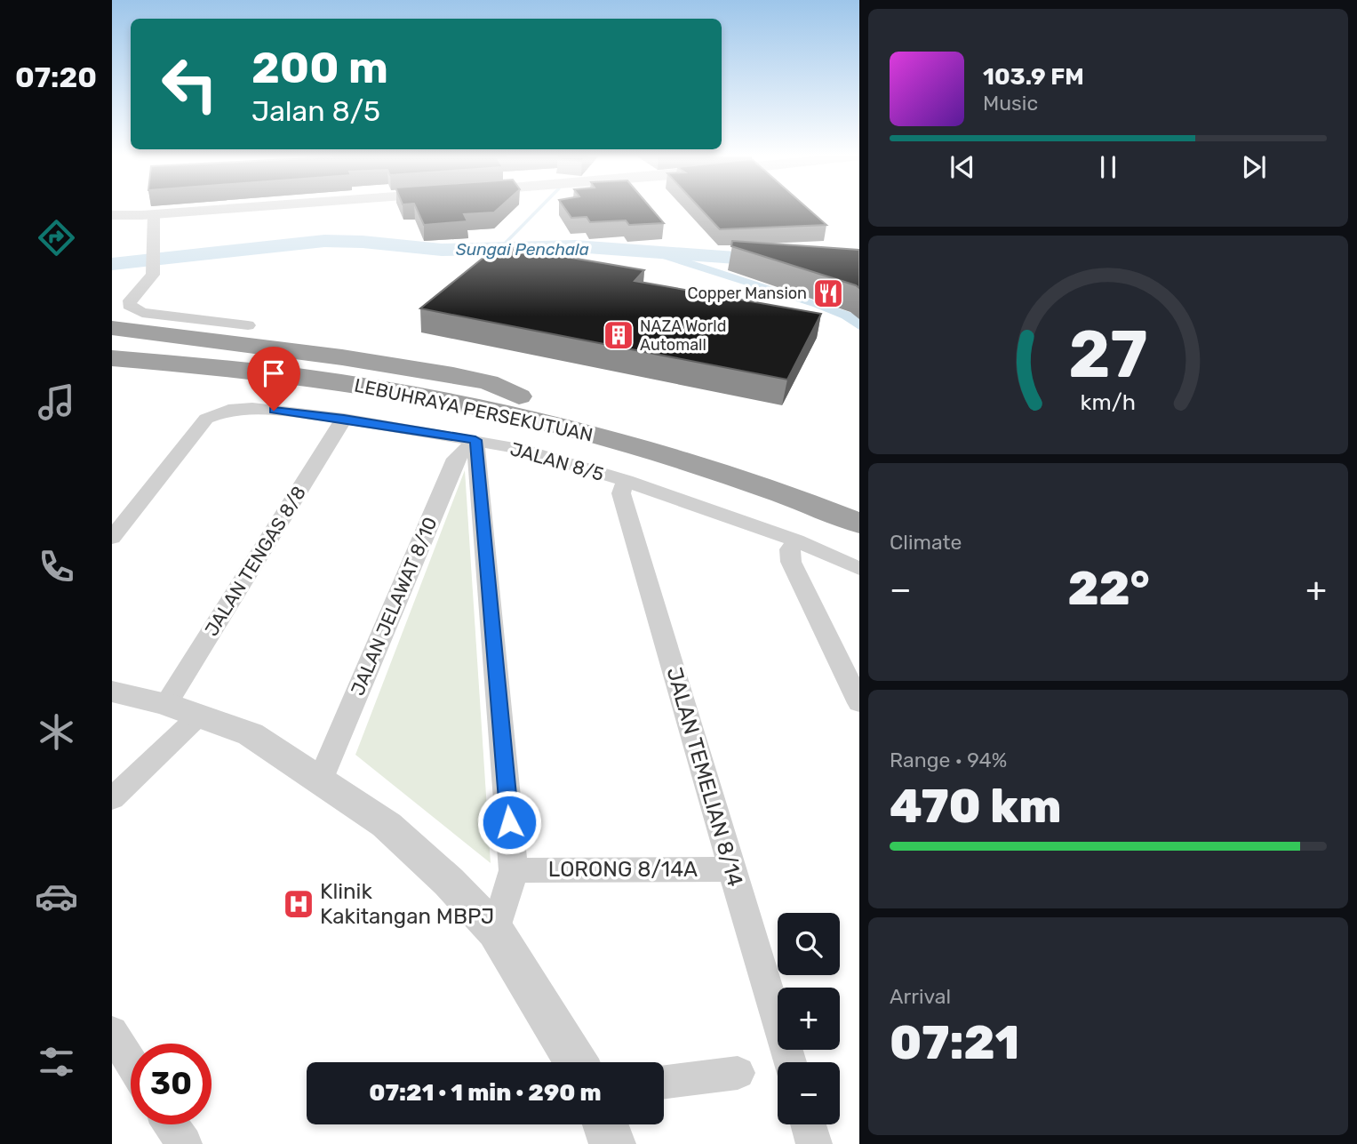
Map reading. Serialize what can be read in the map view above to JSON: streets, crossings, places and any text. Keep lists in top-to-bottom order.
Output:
{
  "streets": {
    "highway": ["LEBUHRAYA PERSEKUTUAN"],
    "street": [
      "JALAN 8/5",
      "JALAN TENGAS 8/8",
      "JALAN JELAWAT 8/10",
      "JALAN TEMELIAN 8/14",
      "LORONG 8/14A"
    ]
  },
  "crossings": [
    ["JALAN 8/5", "JALAN TENGAS 8/8"],
    ["JALAN 8/5", "JALAN JELAWAT 8/10"],
    ["JALAN 8/5", "JALAN TEMELIAN 8/14"],
    ["JALAN TEMELIAN 8/14", "LORONG 8/14A"]
  ],
  "water": ["Sungai Penchala"],
  "places": {
    "restaurant": ["Copper Mansion"],
    "building": ["NAZA World Automall"],
    "hospital": ["Klinik Kakitangan MBPJ"]
  },
  "page": {
    "tabs": "07:20",
    "turn": ["200 m", "Jalan 8/5"],
    "song": ["103.9 FM", "Music"],
    "tile": [
      "Climate",
      ["Range · 94%", "470 km"],
      ["Arrival", "07:21"]
    ],
    "heat": ["−", "22°", "+"],
    "map_buttons": ["+", "−"],
    "limit": "30",
    "trip": "07:21 · 1 min · 290 m",
    "gauge": ["27", "km/h"]
  }
}
